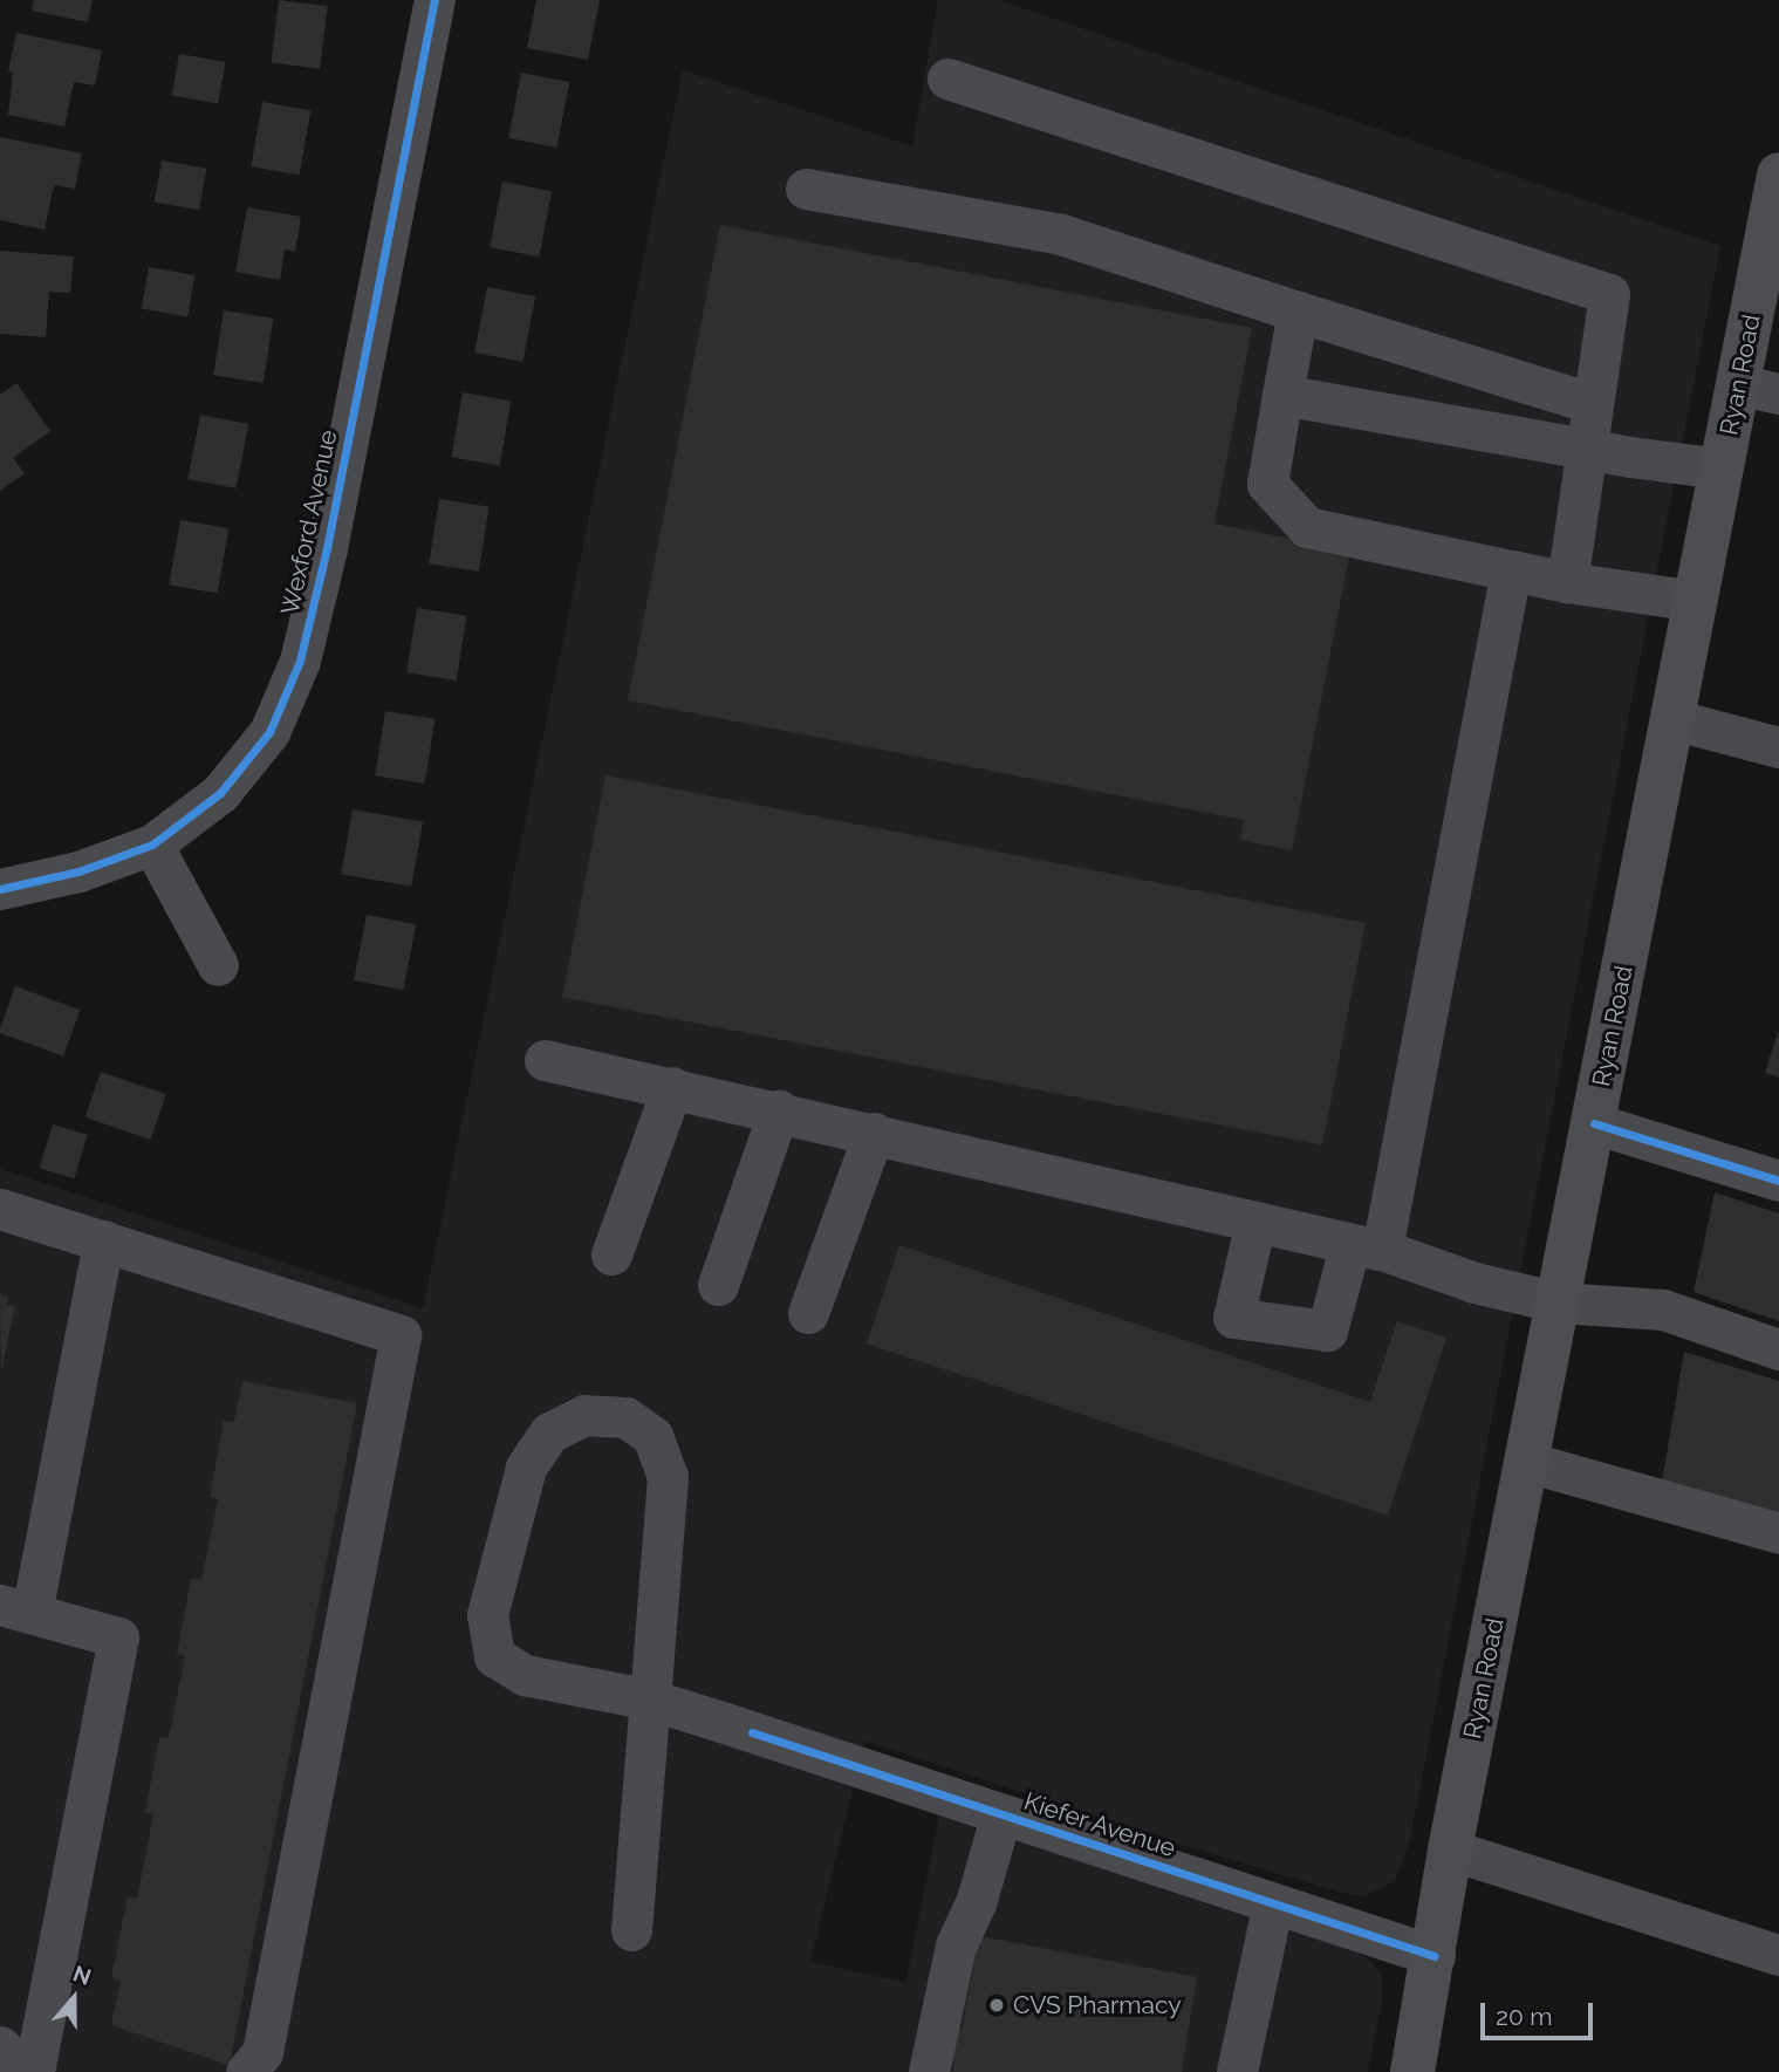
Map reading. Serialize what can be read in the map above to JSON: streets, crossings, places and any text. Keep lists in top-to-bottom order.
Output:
{
  "streets": {
    "main road": ["Ryan Road"],
    "street": ["Wexford Avenue", "Kiefer Avenue"]
  },
  "crossings": [
    ["Ryan Road", "Kiefer Avenue"]
  ],
  "places": ["CVS Pharmacy"],
  "scale_bar": "20 m",
  "north": "top"
}
